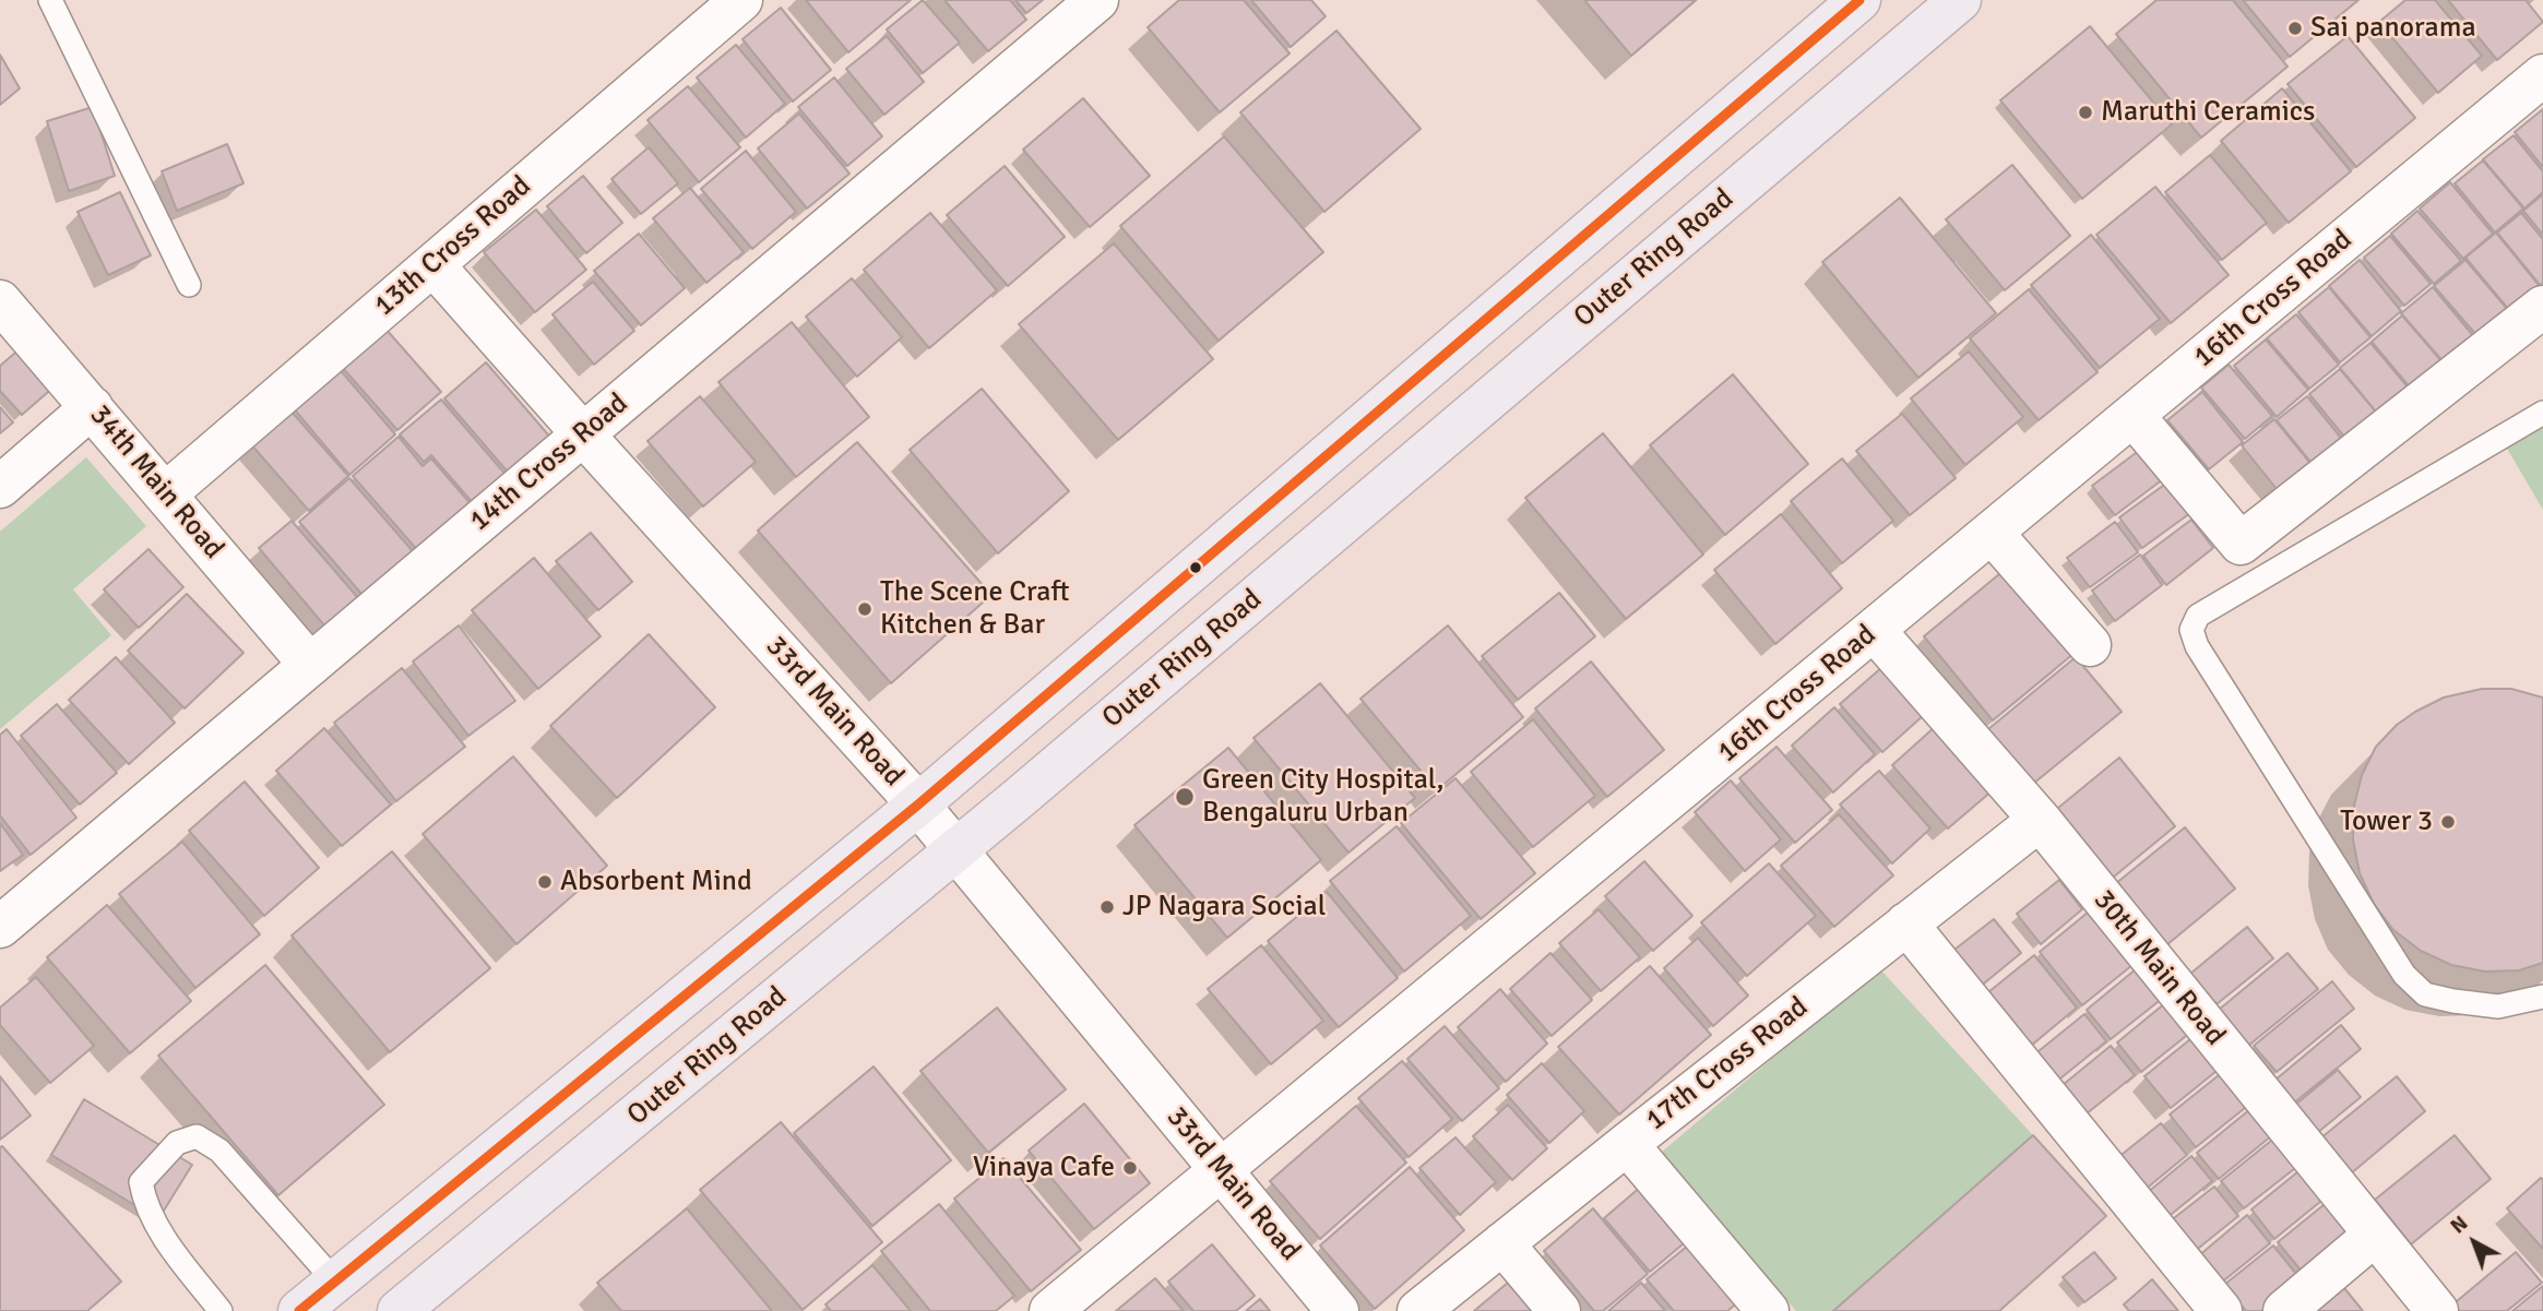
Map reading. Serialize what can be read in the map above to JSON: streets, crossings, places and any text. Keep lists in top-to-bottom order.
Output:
{
  "streets": {
    "highway": ["Outer Ring Road"],
    "street": [
      "13th Cross Road",
      "16th Cross Road",
      "14th Cross Road",
      "34th Main Road",
      "33rd Main Road",
      "30th Main Road",
      "17th Cross Road"
    ]
  },
  "crossings": [
    ["13th Cross Road", "34th Main Road"],
    ["13th Cross Road", "33rd Main Road"],
    ["Outer Ring Road", "33rd Main Road"],
    ["16th Cross Road", "33rd Main Road"],
    ["16th Cross Road", "30th Main Road"],
    ["14th Cross Road", "34th Main Road"],
    ["14th Cross Road", "33rd Main Road"],
    ["30th Main Road", "17th Cross Road"]
  ],
  "places": [
    "Sai panorama",
    "Maruthi Ceramics",
    "The Scene Craft Kitchen & Bar",
    "Green City Hospital, Bengaluru Urban",
    "Tower 3",
    "Absorbent Mind",
    "JP Nagara Social",
    "Vinaya Cafe"
  ],
  "north": "top left"
}
